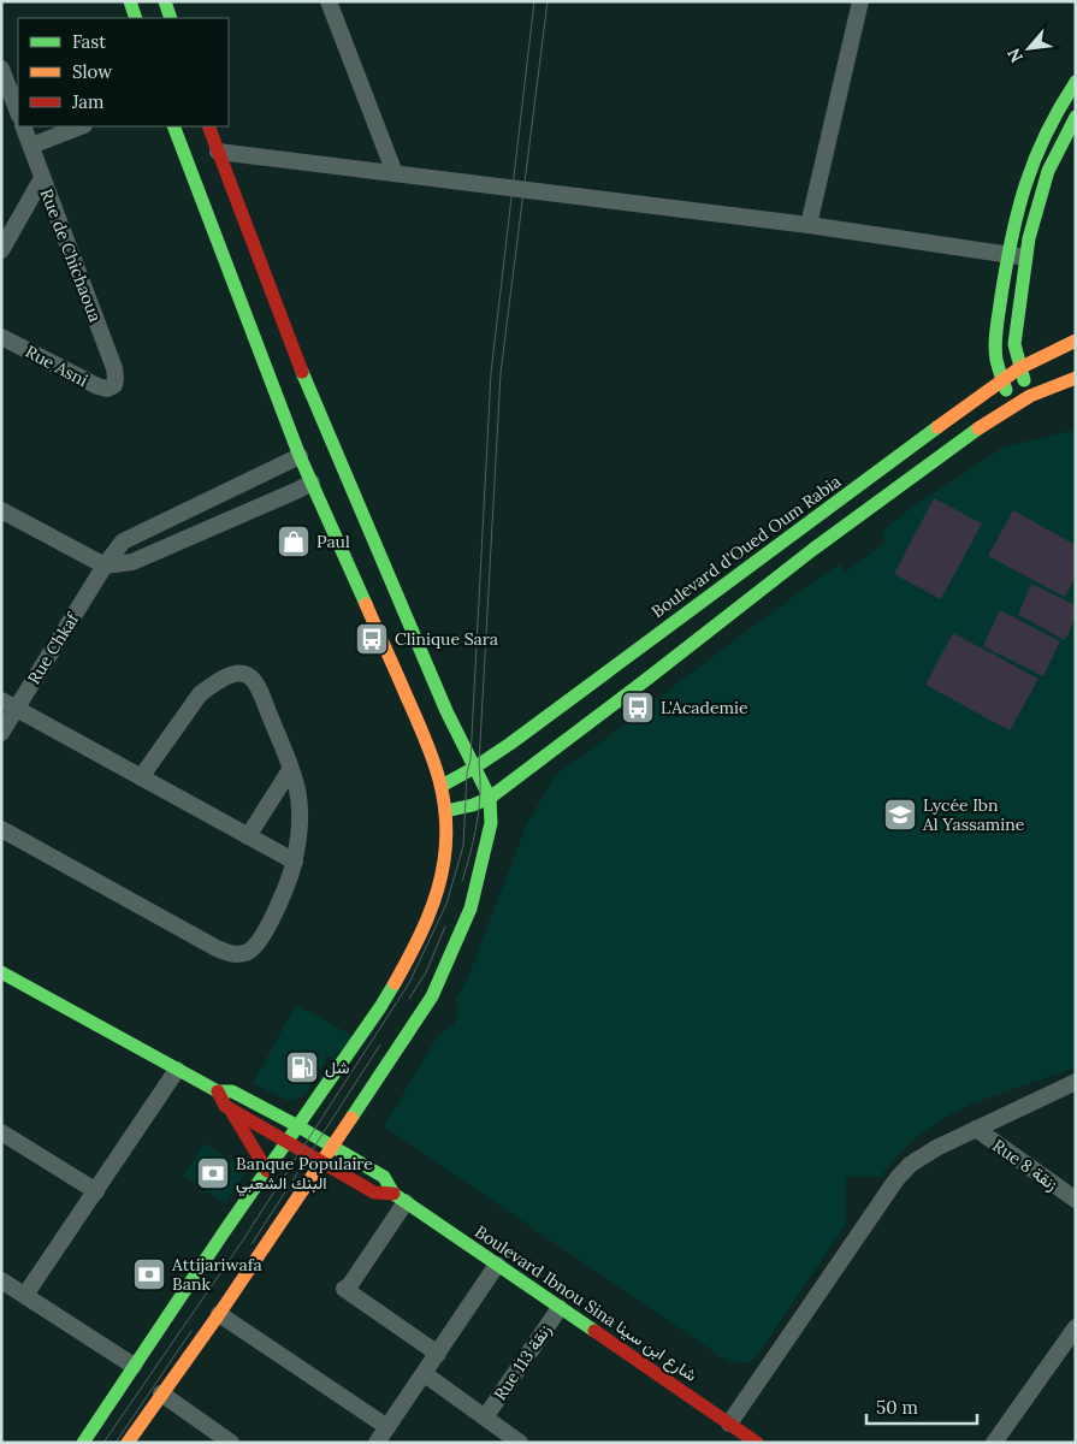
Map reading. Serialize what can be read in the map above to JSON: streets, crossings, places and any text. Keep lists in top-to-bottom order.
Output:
{
  "streets": {
    "main road": ["Boulevard d'Oued Oum Rabia", "Boulevard Ibnou Sina شارع ابن سينا"],
    "street": [
      "Rue de Chichaoua",
      "Rue Asni",
      "Rue Chkaf",
      "Rue 8 زنقة",
      "Rue 113 زنقة"
    ]
  },
  "crossings": [
    ["Rue de Chichaoua", "Rue Asni"],
    ["Boulevard Ibnou Sina شارع ابن سينا", "Rue 113 زنقة"]
  ],
  "places": {
    "shop": ["Paul"],
    "bus stop": ["Clinique Sara", "L'Academie"],
    "school or university": ["Lycée Ibn Al Yassamine"],
    "fuel station": ["شل"],
    "bank": ["Banque Populaire البنك الشعبي", "Attijariwafa Bank"]
  },
  "legend": ["Fast", "Slow", "Jam"],
  "scale_bar": "50 m",
  "north": "bottom left"
}
